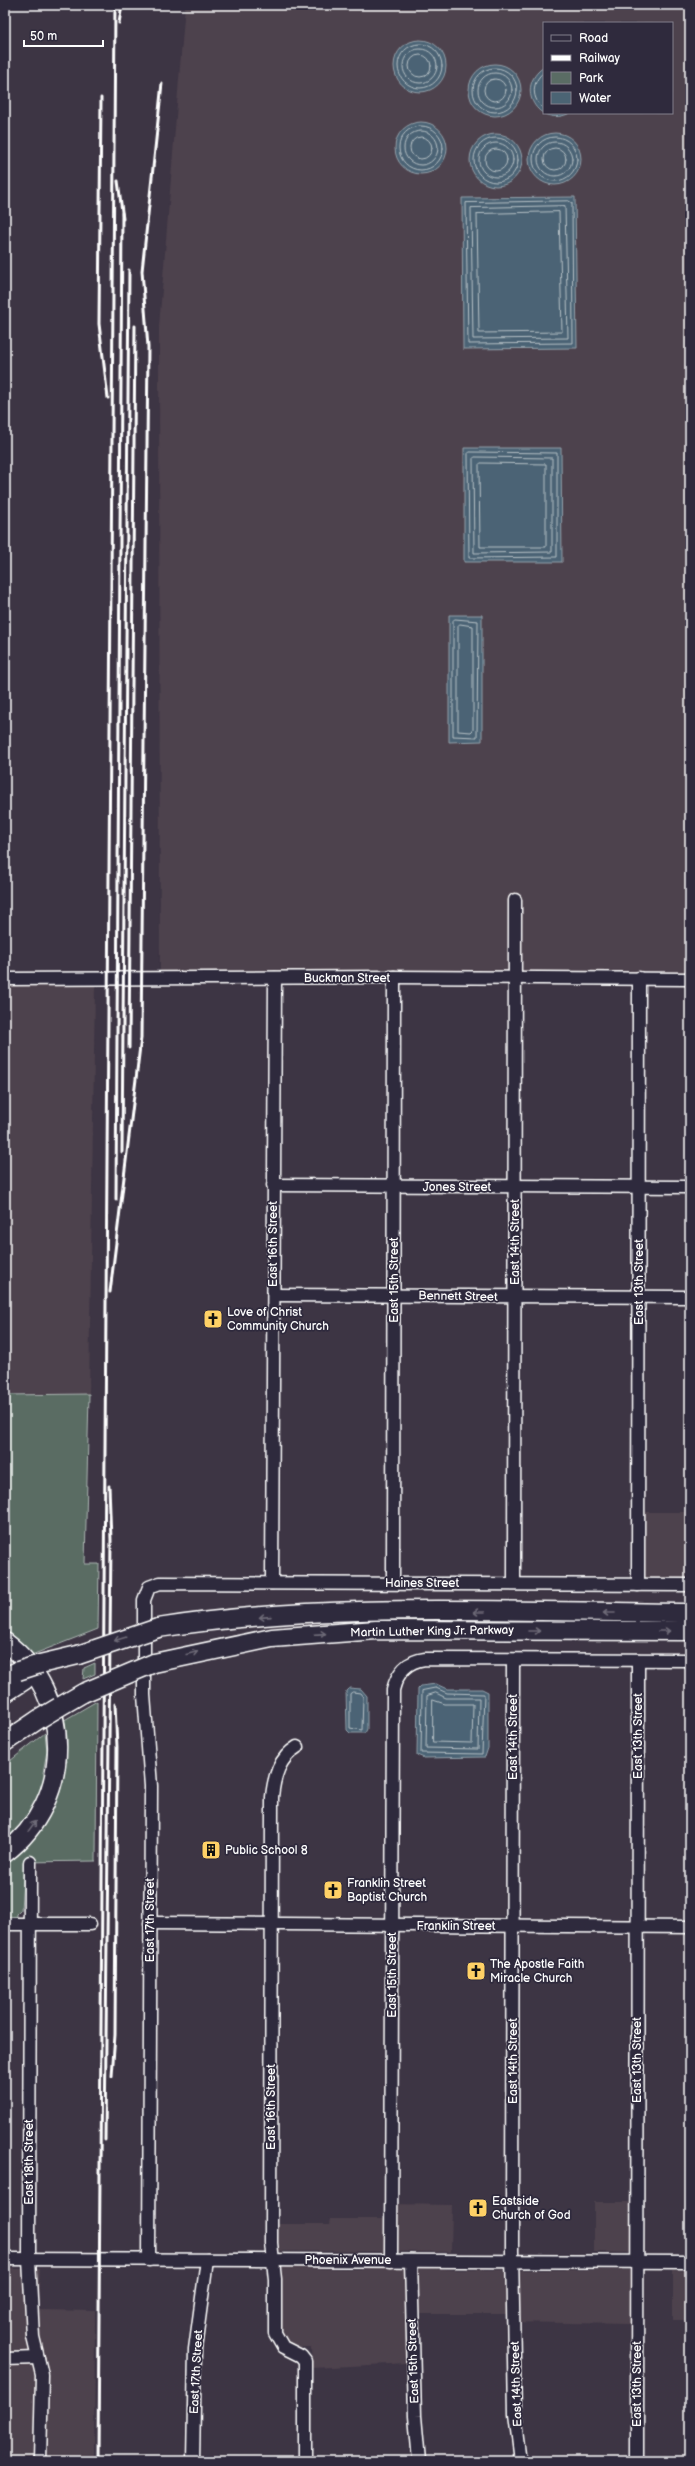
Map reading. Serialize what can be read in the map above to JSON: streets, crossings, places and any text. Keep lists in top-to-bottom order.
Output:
{
  "streets": {
    "highway": ["Martin Luther King Jr. Parkway"],
    "street": [
      "Buckman Street",
      "Jones Street",
      "East 14th Street",
      "East 16th Street",
      "East 15th Street",
      "East 13th Street",
      "Bennett Street",
      "Haines Street",
      "East 17th Street",
      "Franklin Street",
      "East 18th Street",
      "Phoenix Avenue"
    ]
  },
  "crossings": [
    ["Buckman Street", "East 14th Street"],
    ["Buckman Street", "East 16th Street"],
    ["Buckman Street", "East 15th Street"],
    ["Buckman Street", "East 13th Street"],
    ["Jones Street", "East 14th Street"],
    ["Jones Street", "East 16th Street"],
    ["Jones Street", "East 15th Street"],
    ["Jones Street", "East 13th Street"],
    ["East 14th Street", "East 15th Street"],
    ["East 14th Street", "Bennett Street"],
    ["East 14th Street", "Haines Street"],
    ["East 14th Street", "Franklin Street"],
    ["East 14th Street", "Phoenix Avenue"],
    ["East 16th Street", "Bennett Street"],
    ["East 16th Street", "Haines Street"],
    ["East 16th Street", "Franklin Street"],
    ["East 16th Street", "Phoenix Avenue"],
    ["East 15th Street", "Bennett Street"],
    ["East 15th Street", "Haines Street"],
    ["East 15th Street", "Franklin Street"],
    ["East 15th Street", "Phoenix Avenue"],
    ["East 13th Street", "Bennett Street"],
    ["East 13th Street", "Haines Street"],
    ["East 13th Street", "Franklin Street"],
    ["East 13th Street", "Phoenix Avenue"],
    ["Haines Street", "East 17th Street"],
    ["East 17th Street", "Franklin Street"],
    ["East 17th Street", "Phoenix Avenue"],
    ["East 18th Street", "Phoenix Avenue"]
  ],
  "places": {
    "church": [
      "Love of Christ Community Church",
      "Franklin Street Baptist Church",
      "The Apostle Faith Miracle Church",
      "Eastside Church of God"
    ],
    "building": ["Public School 8"]
  },
  "legend": [
    "Road",
    "Railway",
    "Park",
    "Water"
  ],
  "scale_bar": "50 m"
}
